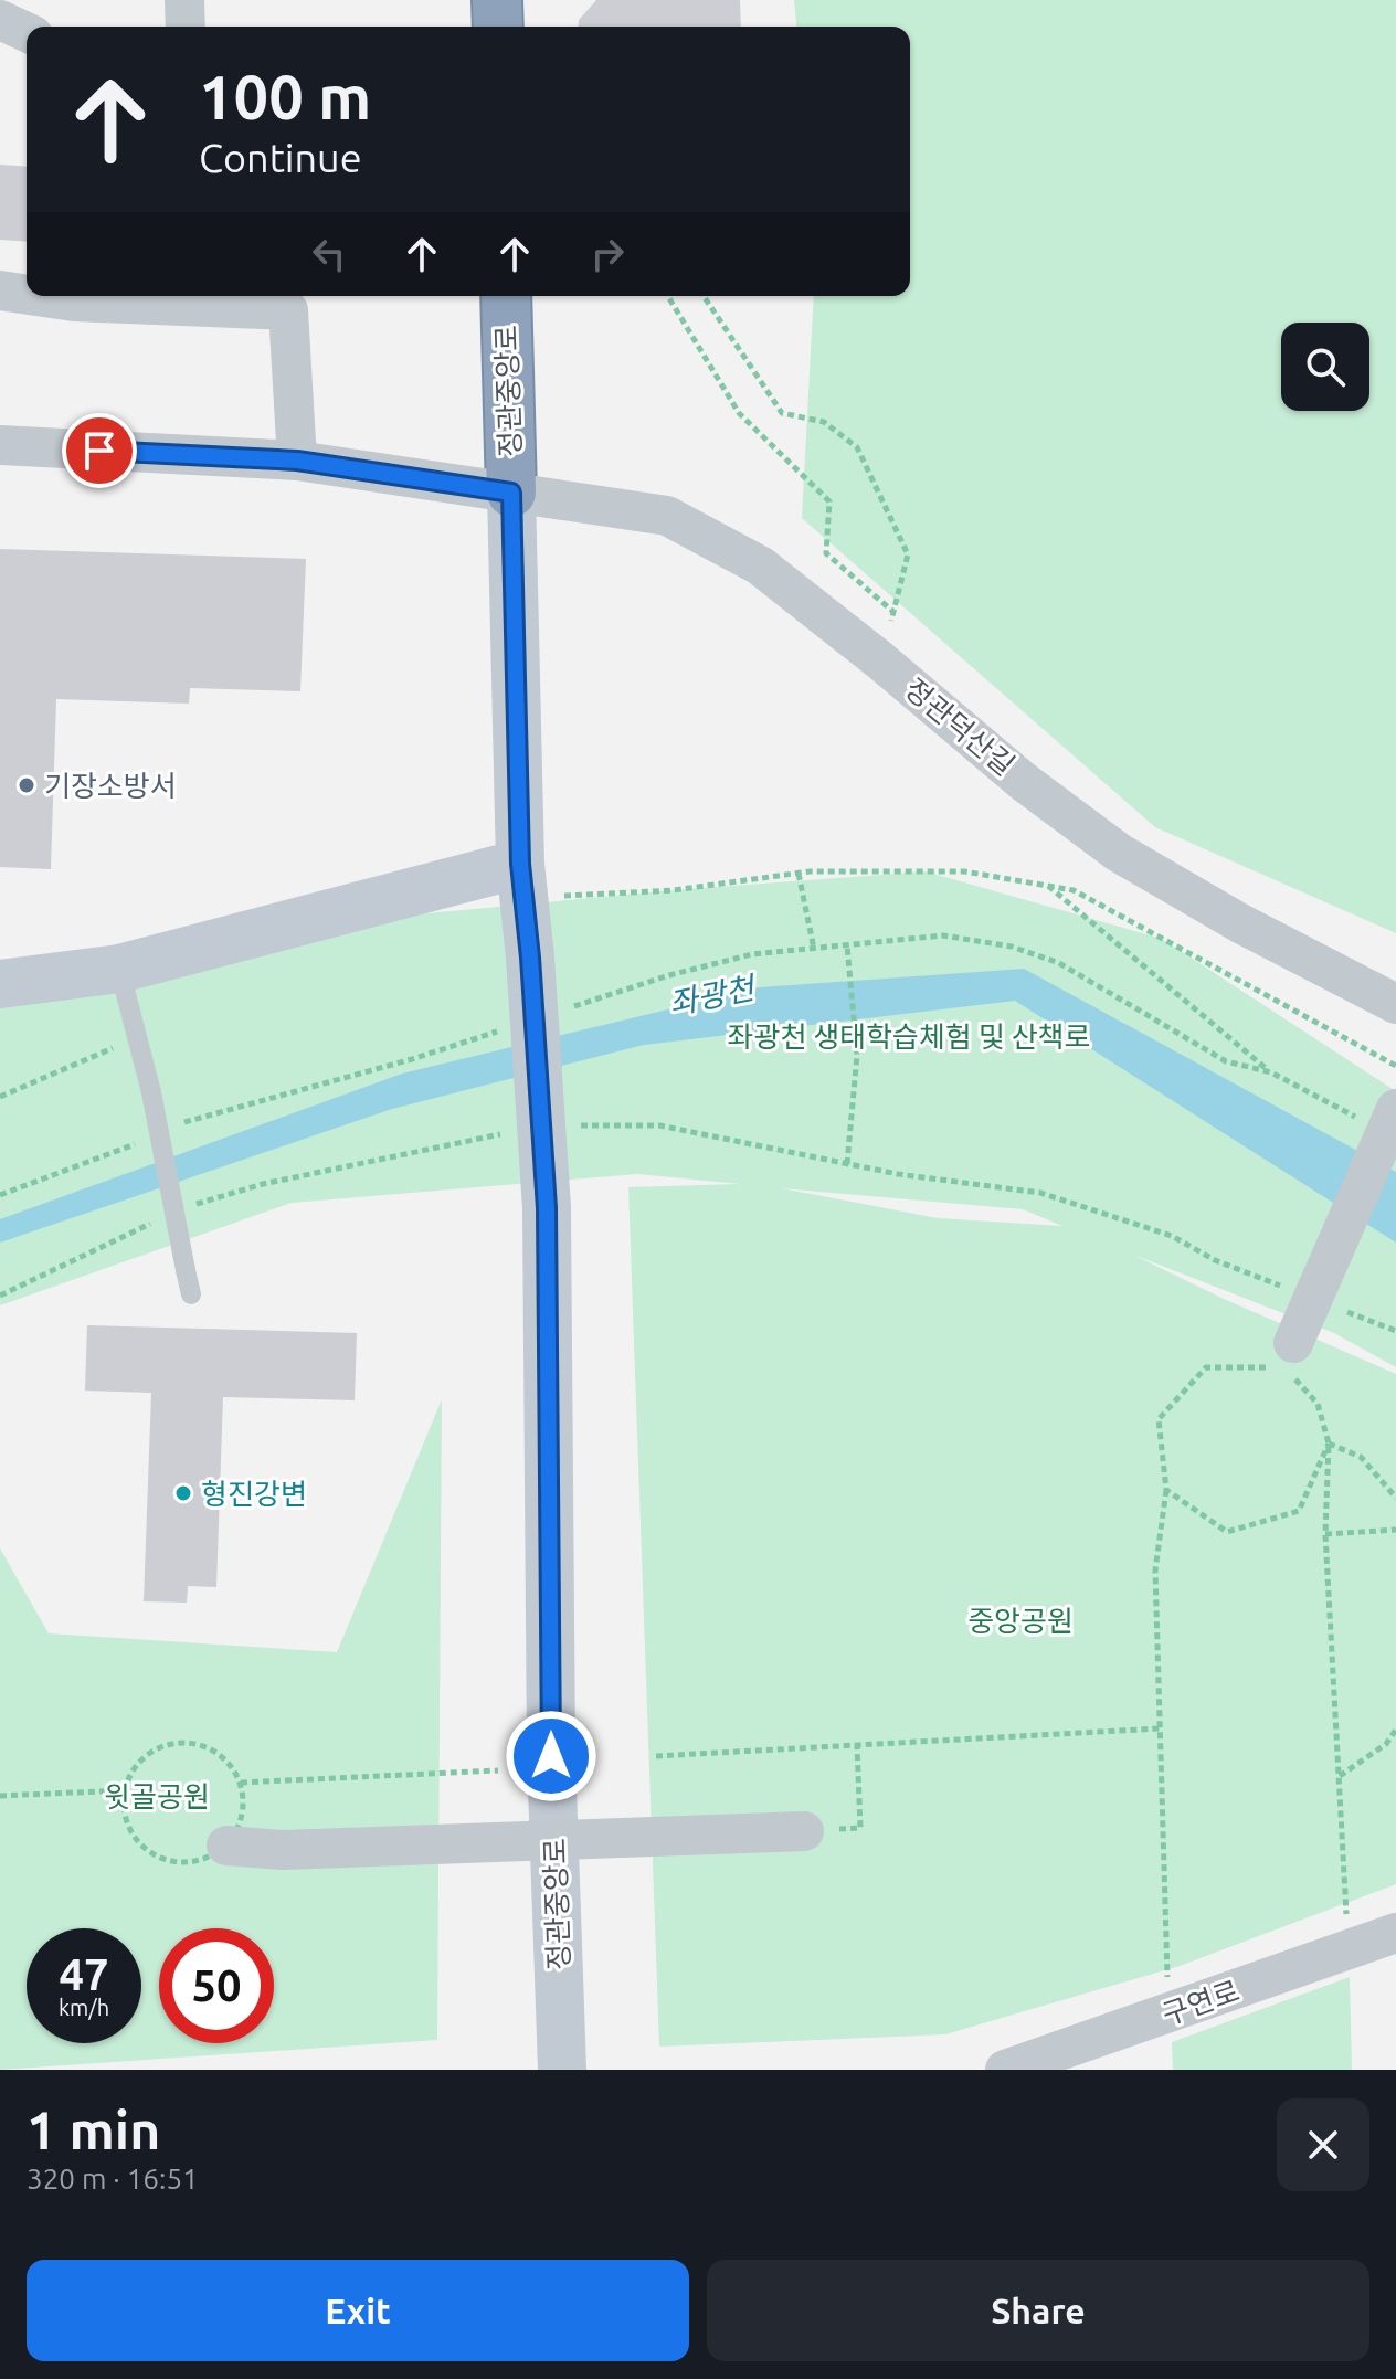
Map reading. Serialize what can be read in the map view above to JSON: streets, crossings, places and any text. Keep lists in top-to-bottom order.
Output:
{
  "streets": {
    "highway": ["정관중앙로"],
    "street": ["정관덕산길", "구연로"]
  },
  "crossings": [
    ["정관중앙로", "정관덕산길"]
  ],
  "water": ["좌광천"],
  "parks": ["좌광천 생태학습체험 및 산책로", "중앙공원", "윗골공원"],
  "places": ["기장소방서", "형진강변"],
  "page": {
    "turn": ["100 m", "Continue"],
    "speed": "47 km/h",
    "limit": "50",
    "heading": ["1 min", "320 m · 16:51"],
    "buttons": ["Exit", "Share"]
  }
}
